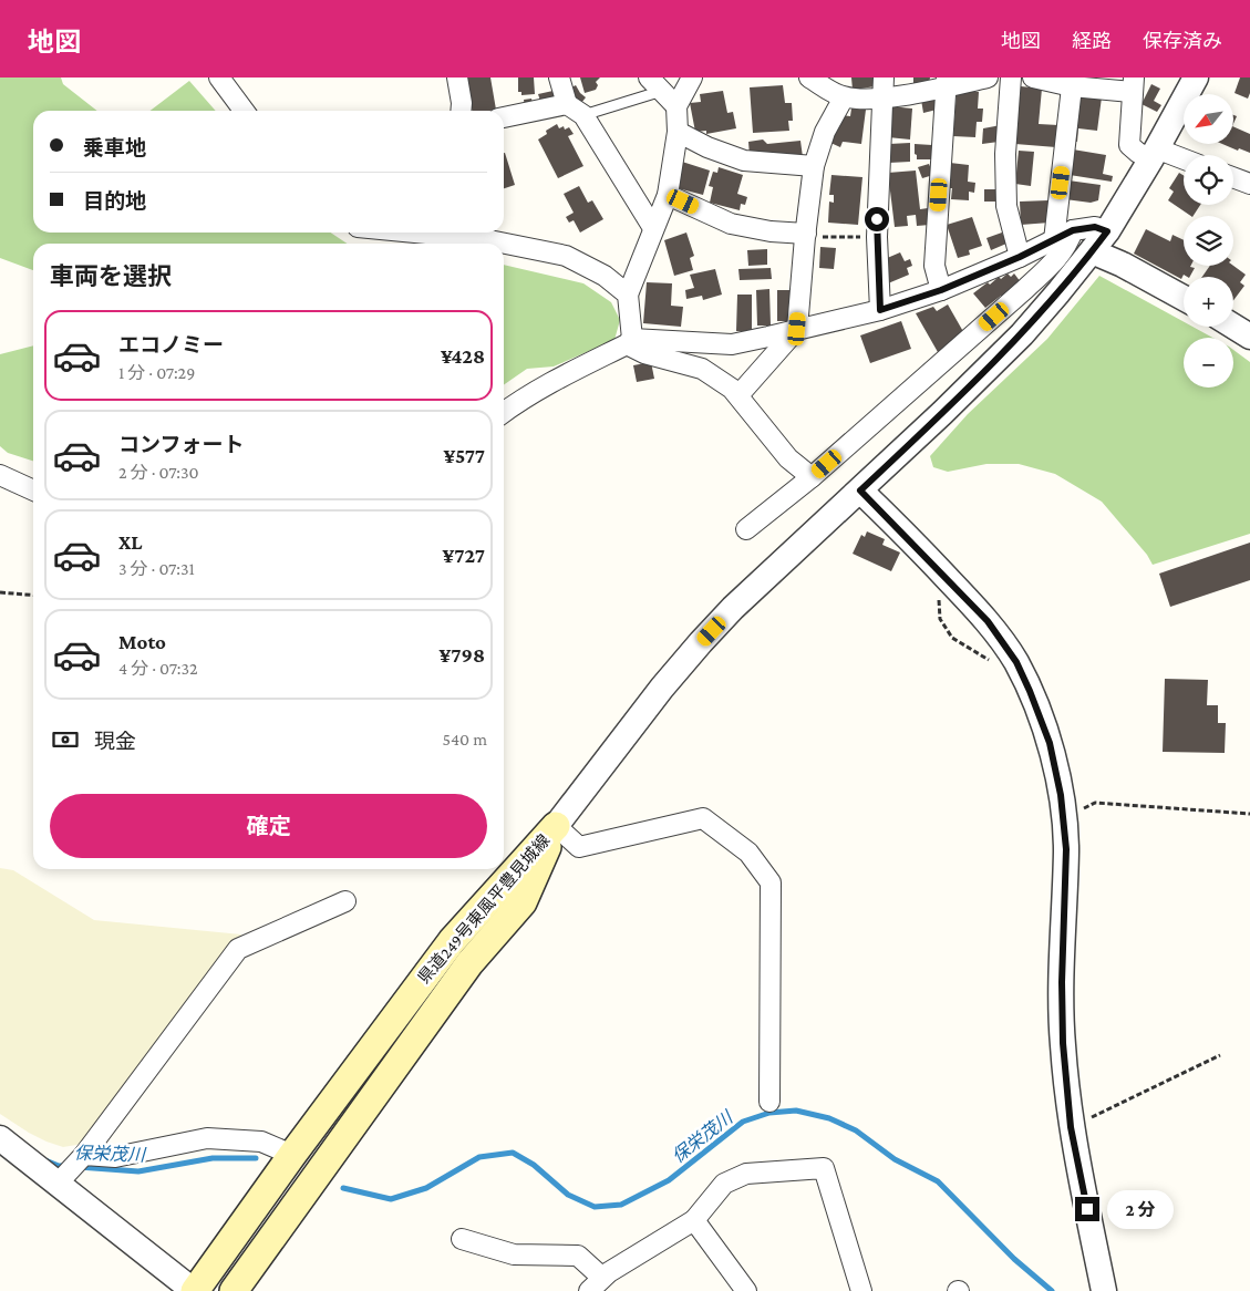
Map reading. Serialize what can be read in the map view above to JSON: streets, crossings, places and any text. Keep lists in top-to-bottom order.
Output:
{
  "streets": {
    "main road": ["県道249号東風平豊見城線"]
  },
  "water": ["保栄茂川"],
  "north": "bottom left",
  "page": {
    "header": "地図",
    "nav": ["地図", "経路", "保存済み"],
    "map_buttons": ["+", "−"],
    "banner": ["乗車地", "目的地"],
    "heading": "車両を選択",
    "list": [
      {
        "name": "エコノミー",
        "note": "1 分 · 07:29",
        "value": "¥428"
      },
      {
        "name": "コンフォート",
        "note": "2 分 · 07:30",
        "value": "¥577"
      },
      {
        "name": "XL",
        "note": "3 分 · 07:31",
        "value": "¥727"
      },
      {
        "name": "Moto",
        "note": "4 分 · 07:32",
        "value": "¥798"
      }
    ],
    "pay": ["現金", "540 m"],
    "buttons": "確定",
    "bubble": "2 分"
  }
}
